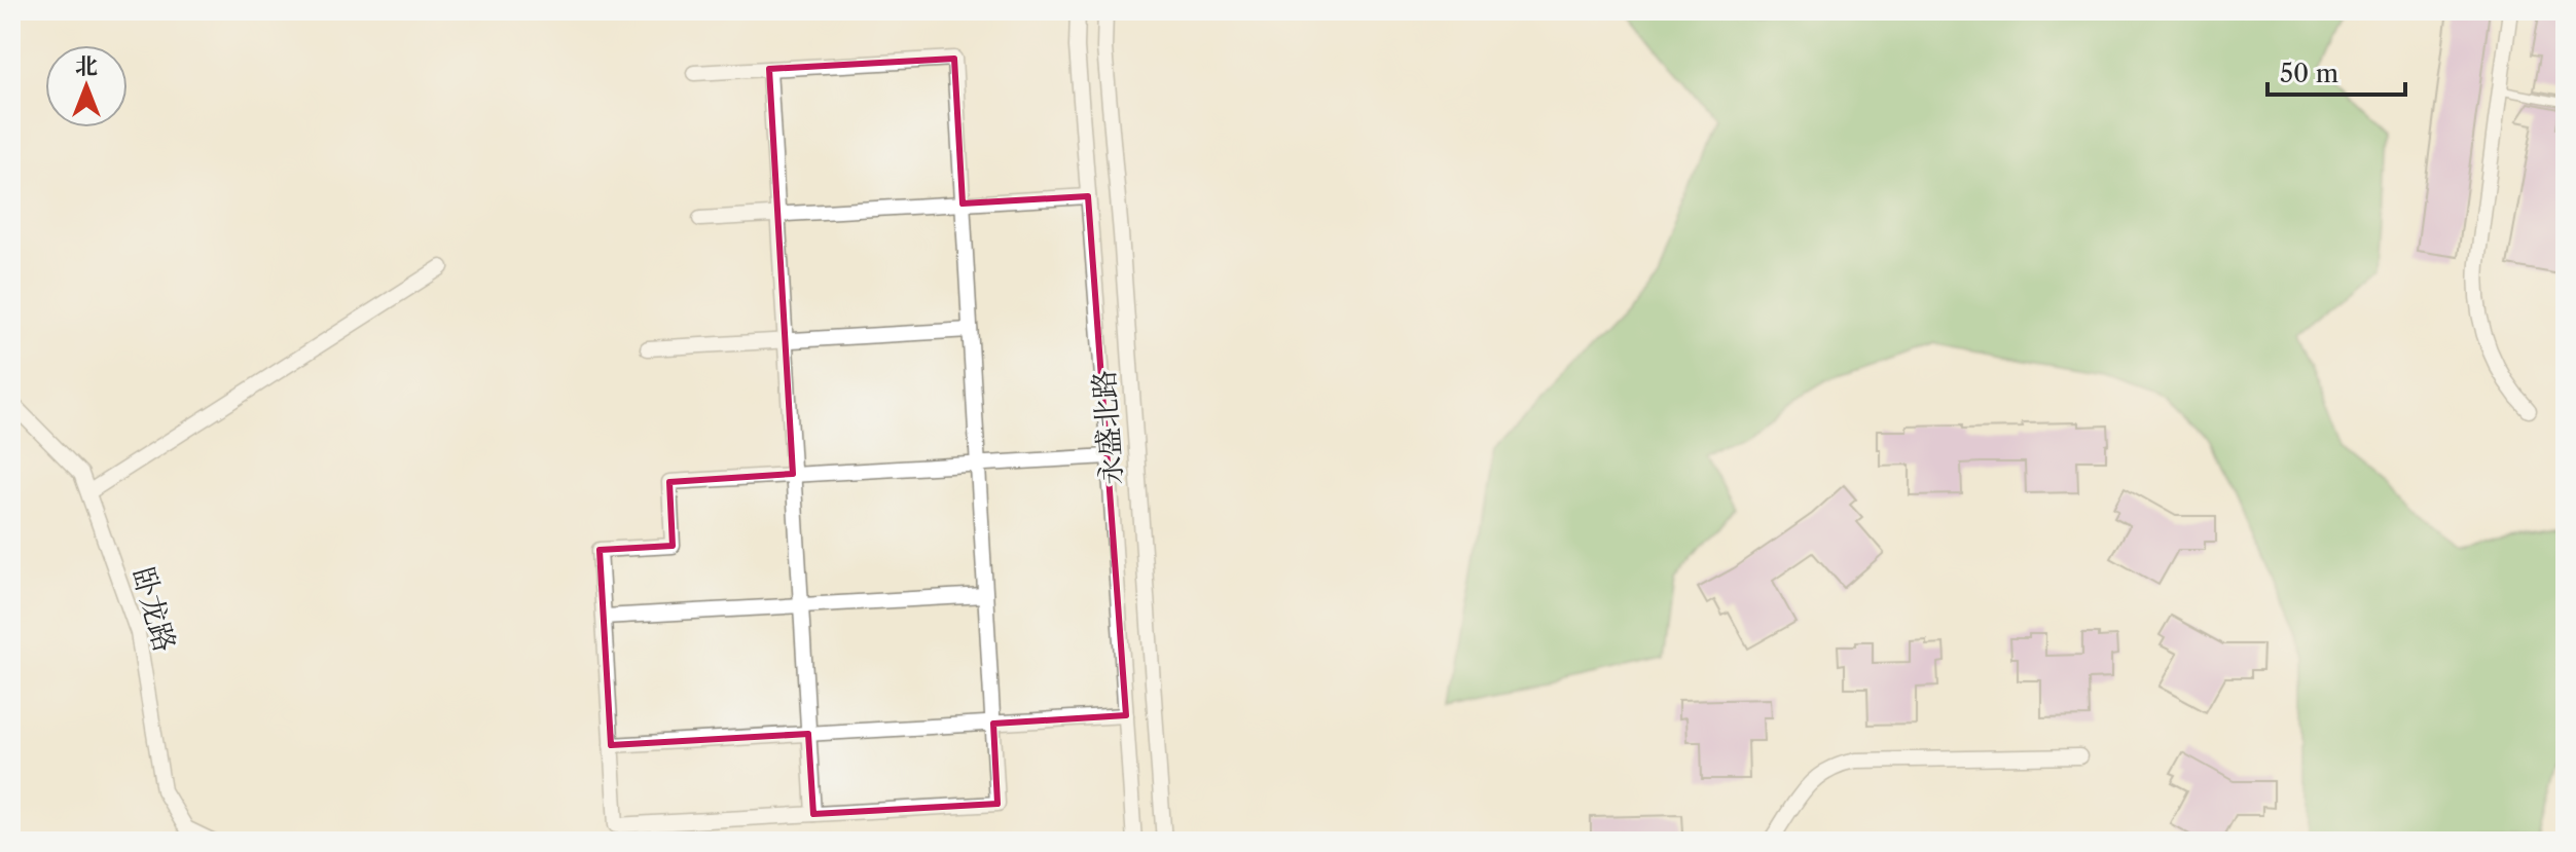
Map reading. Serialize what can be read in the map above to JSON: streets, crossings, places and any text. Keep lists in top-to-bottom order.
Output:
{
  "streets": {
    "street": ["永盛北路", "卧龙路"]
  },
  "scale_bar": "50 m",
  "north": "top"
}
